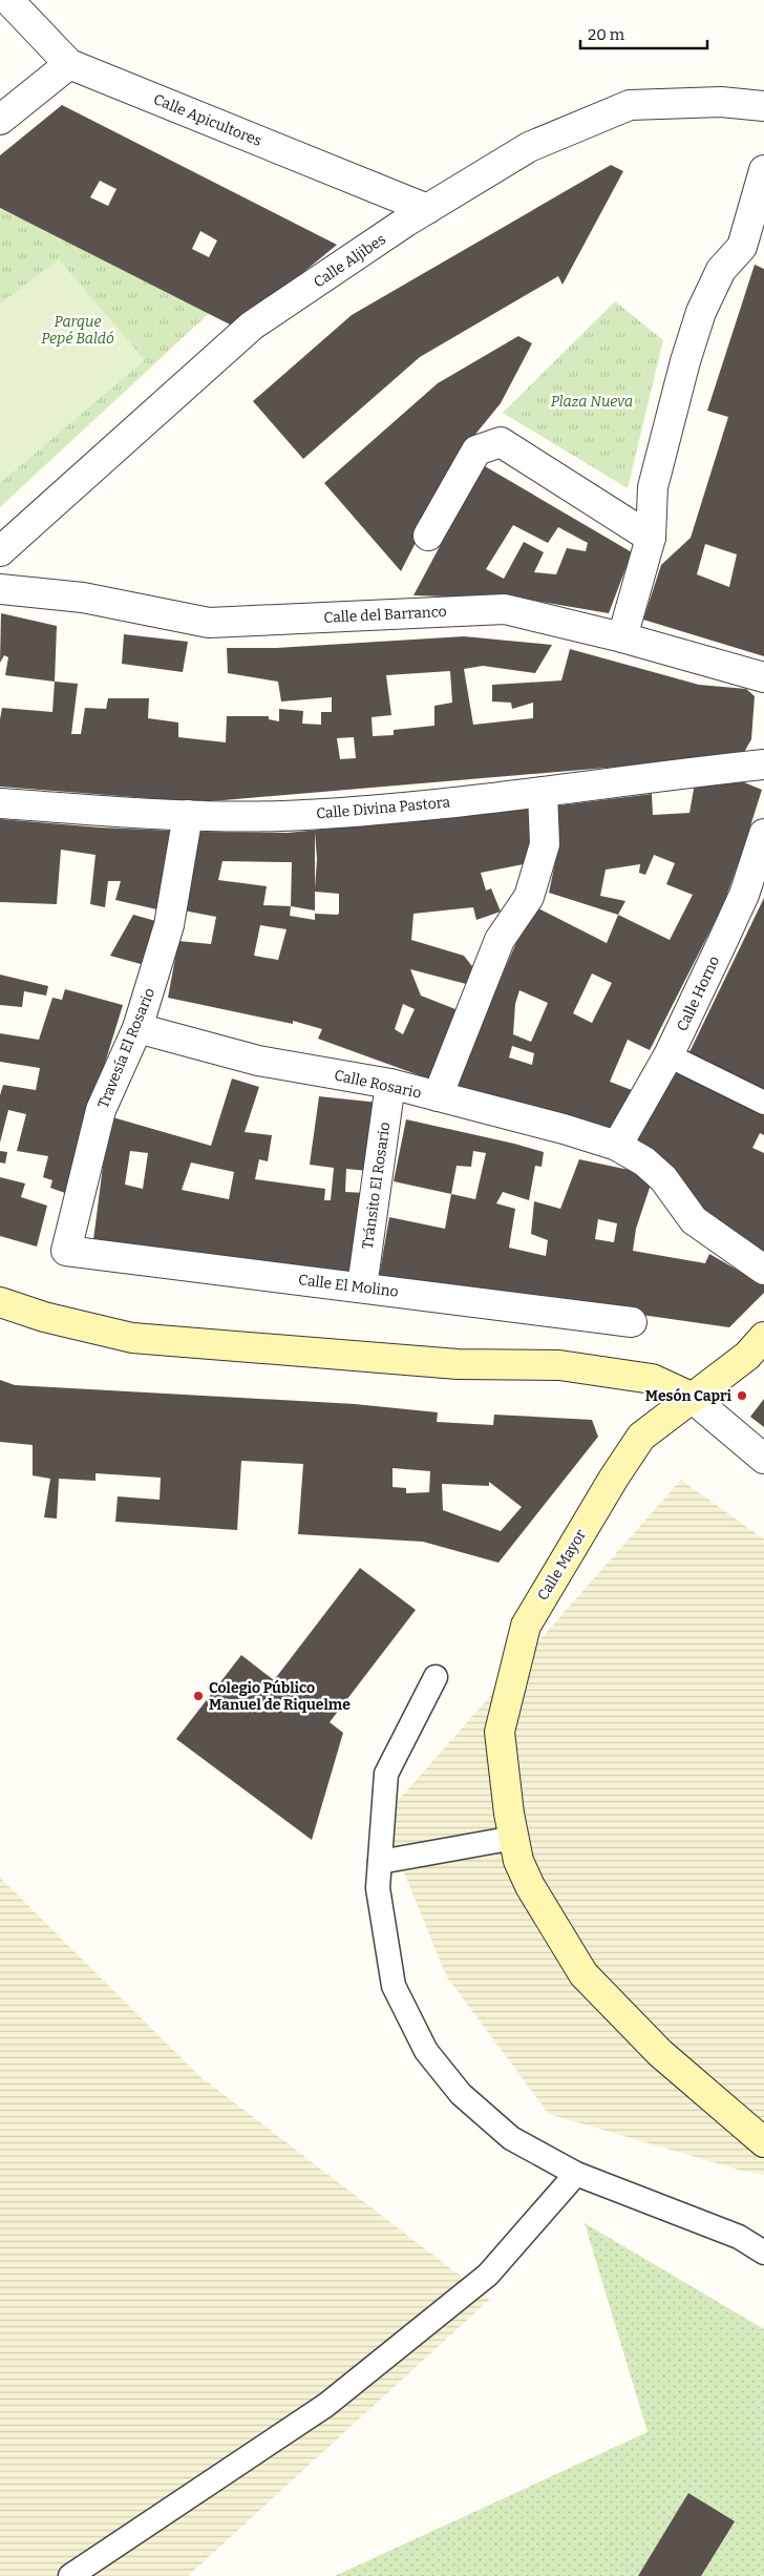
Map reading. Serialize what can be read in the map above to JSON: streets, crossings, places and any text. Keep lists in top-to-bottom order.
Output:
{
  "streets": {
    "main road": ["Calle Mayor"],
    "street": [
      "Calle Apicultores",
      "Calle Aljibes",
      "Calle del Barranco",
      "Calle Divina Pastora",
      "Calle Horno",
      "Travesía El Rosario",
      "Calle Rosario",
      "Tránsito El Rosario",
      "Calle El Molino"
    ]
  },
  "crossings": [
    ["Calle Apicultores", "Calle Aljibes"],
    ["Calle Divina Pastora", "Travesía El Rosario"],
    ["Calle Horno", "Calle Rosario"],
    ["Travesía El Rosario", "Calle Rosario"],
    ["Travesía El Rosario", "Calle El Molino"],
    ["Calle Rosario", "Tránsito El Rosario"],
    ["Tránsito El Rosario", "Calle El Molino"]
  ],
  "parks": ["Parque Pepé Baldó", "Plaza Nueva"],
  "places": ["Mesón Capri", "Colegio Público Manuel de Riquelme"],
  "scale_bar": "20 m"
}
